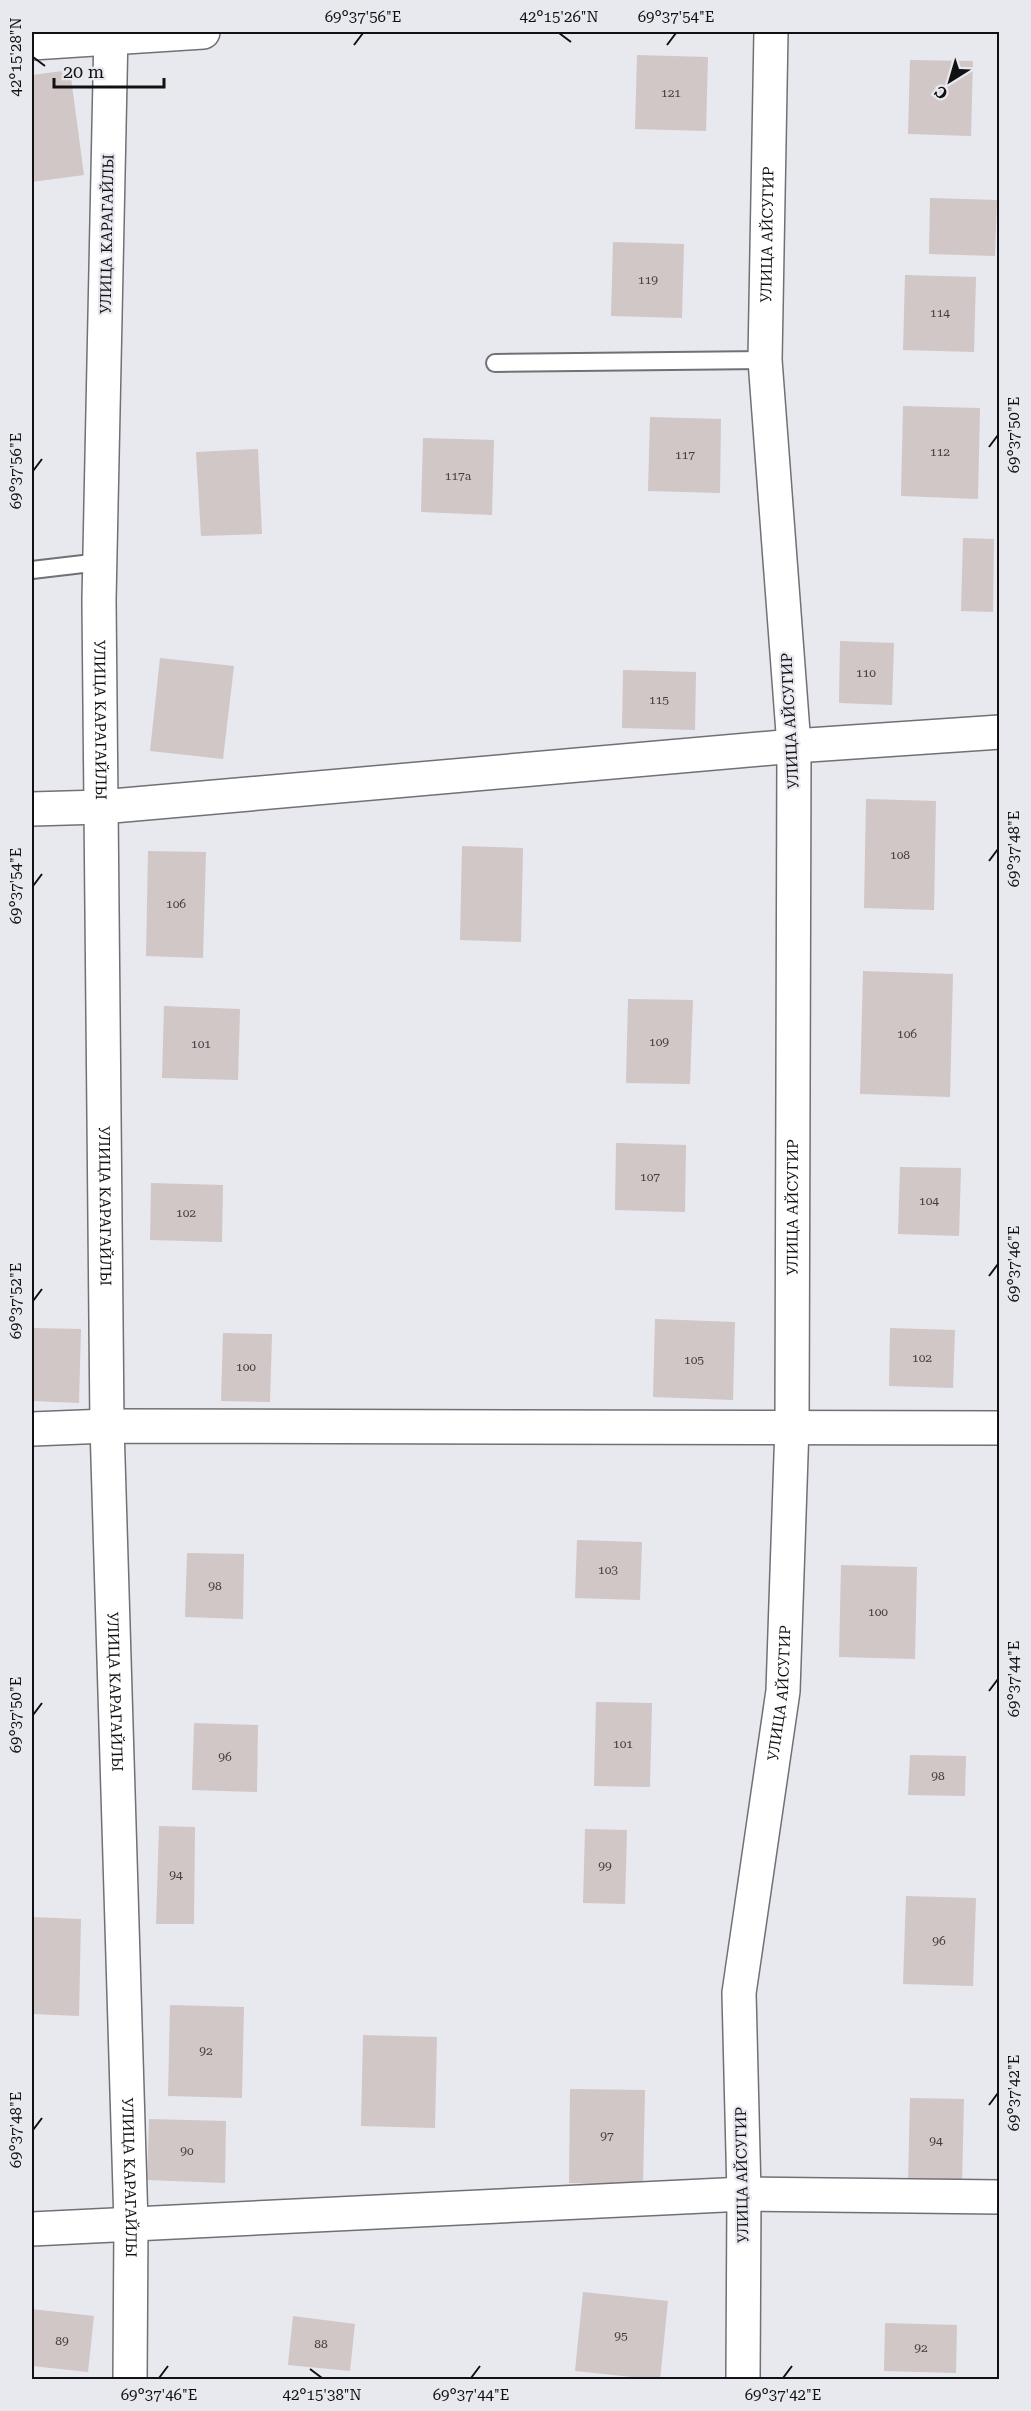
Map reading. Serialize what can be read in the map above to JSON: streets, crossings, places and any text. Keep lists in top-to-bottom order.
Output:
{
  "streets": {
    "street": ["УЛИЦА КАРАГАЙЛЫ", "УЛИЦА АЙСУГИР"]
  },
  "house_numbers": [
    "121",
    "119",
    "114",
    "112",
    "117",
    "117а",
    "110",
    "115",
    "108",
    "106",
    "106",
    "109",
    "101",
    "107",
    "104",
    "102",
    "102",
    "105",
    "100",
    "103",
    "98",
    "100",
    "101",
    "96",
    "98",
    "99",
    "94",
    "96",
    "92",
    "97",
    "94",
    "90",
    "95",
    "89",
    "88",
    "92"
  ],
  "scale_bar": "20 m",
  "north": "bottom left",
  "coordinates": [
    "69°37'56\"E",
    "42°15'26\"N",
    "69°37'54\"E",
    "42°15'28\"N",
    "69°37'50\"E",
    "69°37'48\"E",
    "69°37'46\"E",
    "69°37'52\"E",
    "69°37'44\"E",
    "69°37'42\"E",
    "42°15'38\"N"
  ]
}
